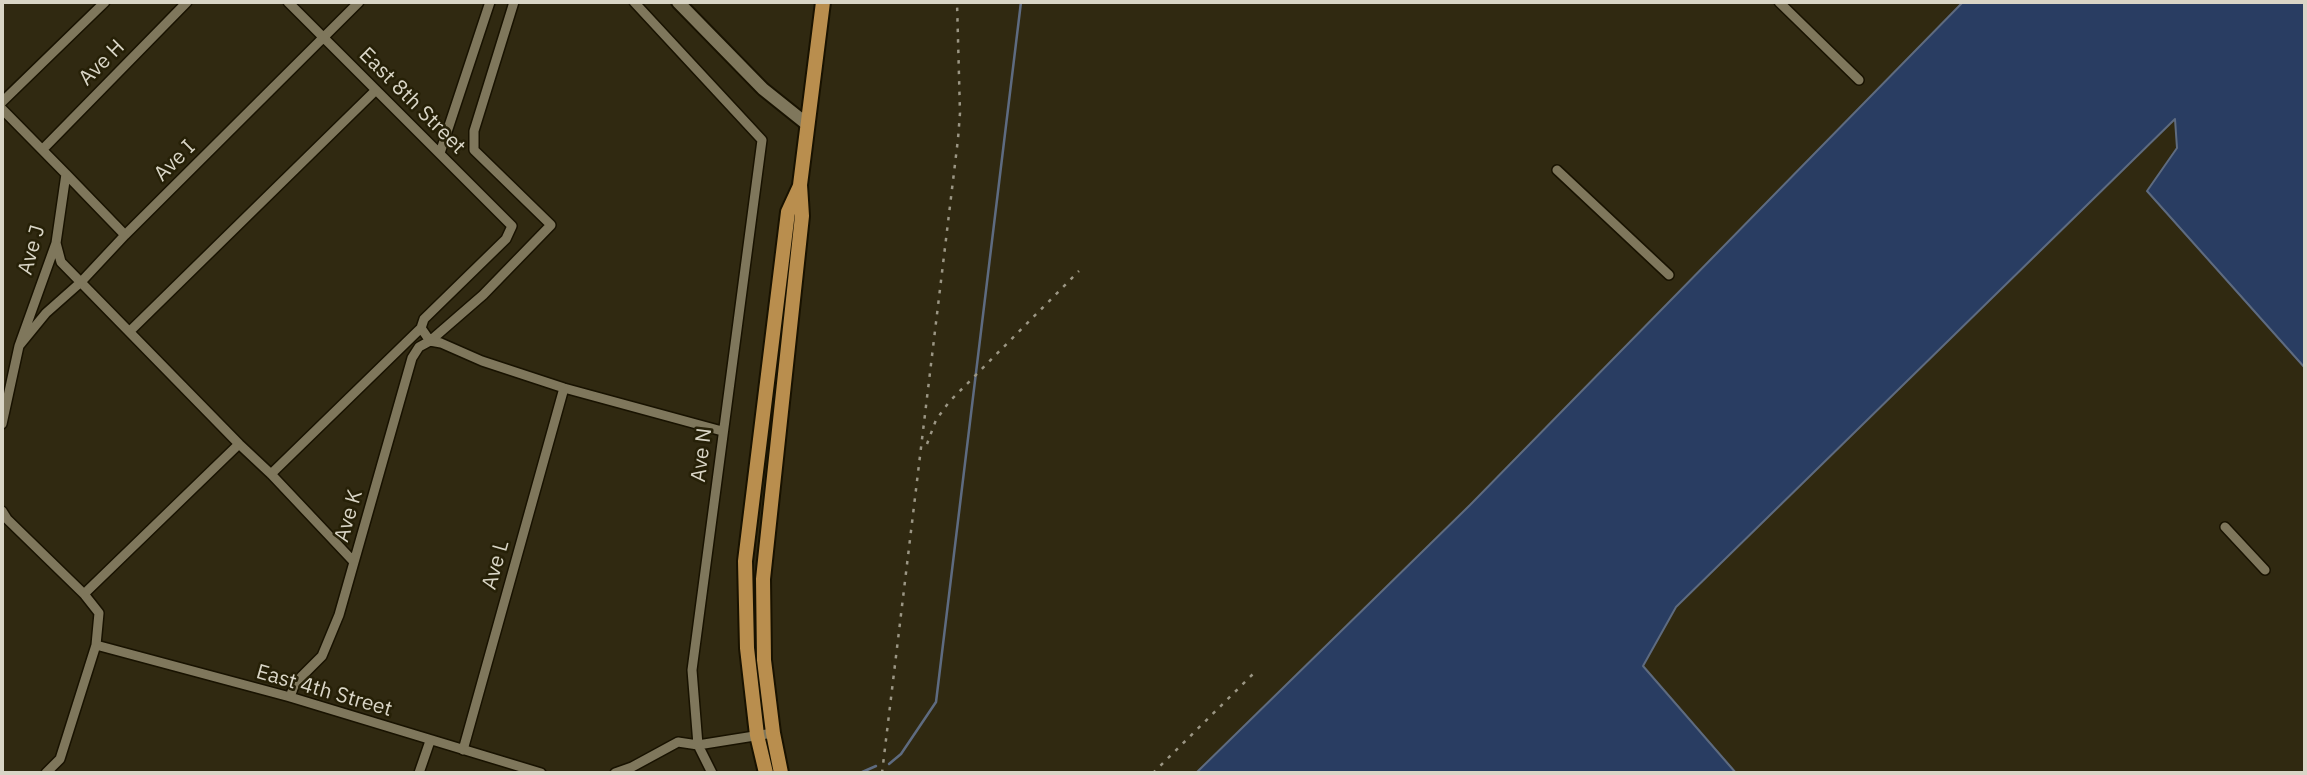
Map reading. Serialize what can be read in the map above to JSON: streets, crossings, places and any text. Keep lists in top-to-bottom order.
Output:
{
  "streets": {
    "street": [
      "Ave H",
      "East 8th Street",
      "Ave I",
      "Ave J",
      "Ave N",
      "Ave K",
      "Ave L",
      "East 4th Street"
    ]
  },
  "crossings": [
    ["East 8th Street", "Ave I"],
    ["Ave I", "Ave J"],
    ["Ave K", "East 4th Street"],
    ["Ave L", "East 4th Street"]
  ]
}
